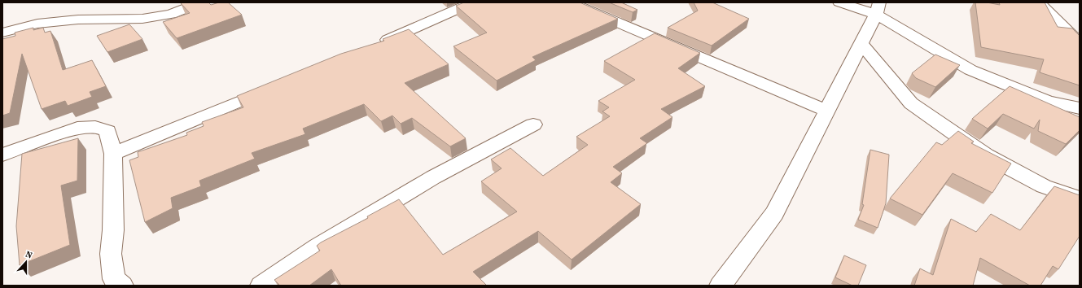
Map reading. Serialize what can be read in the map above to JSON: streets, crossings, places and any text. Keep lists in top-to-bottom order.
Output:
{
  "north": "top"
}
